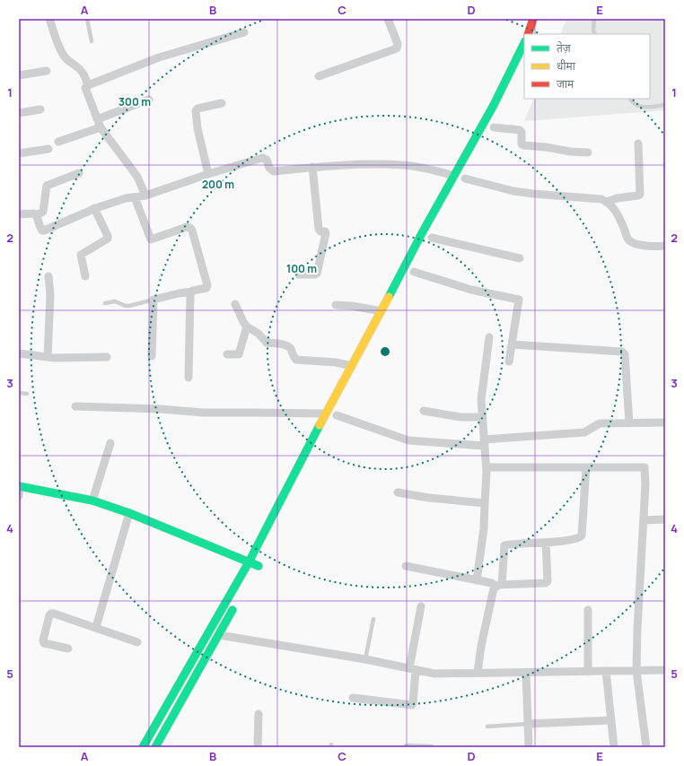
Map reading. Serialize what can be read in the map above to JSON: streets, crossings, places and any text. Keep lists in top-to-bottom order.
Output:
{
  "legend": ["तेज़", "धीमा", "जाम"],
  "grid": {
    "columns": [
      "A",
      "B",
      "C",
      "D",
      "E"
    ],
    "rows": [
      "1",
      "2",
      "3",
      "4",
      "5"
    ]
  },
  "rings": ["300 m", "200 m", "100 m"]
}
